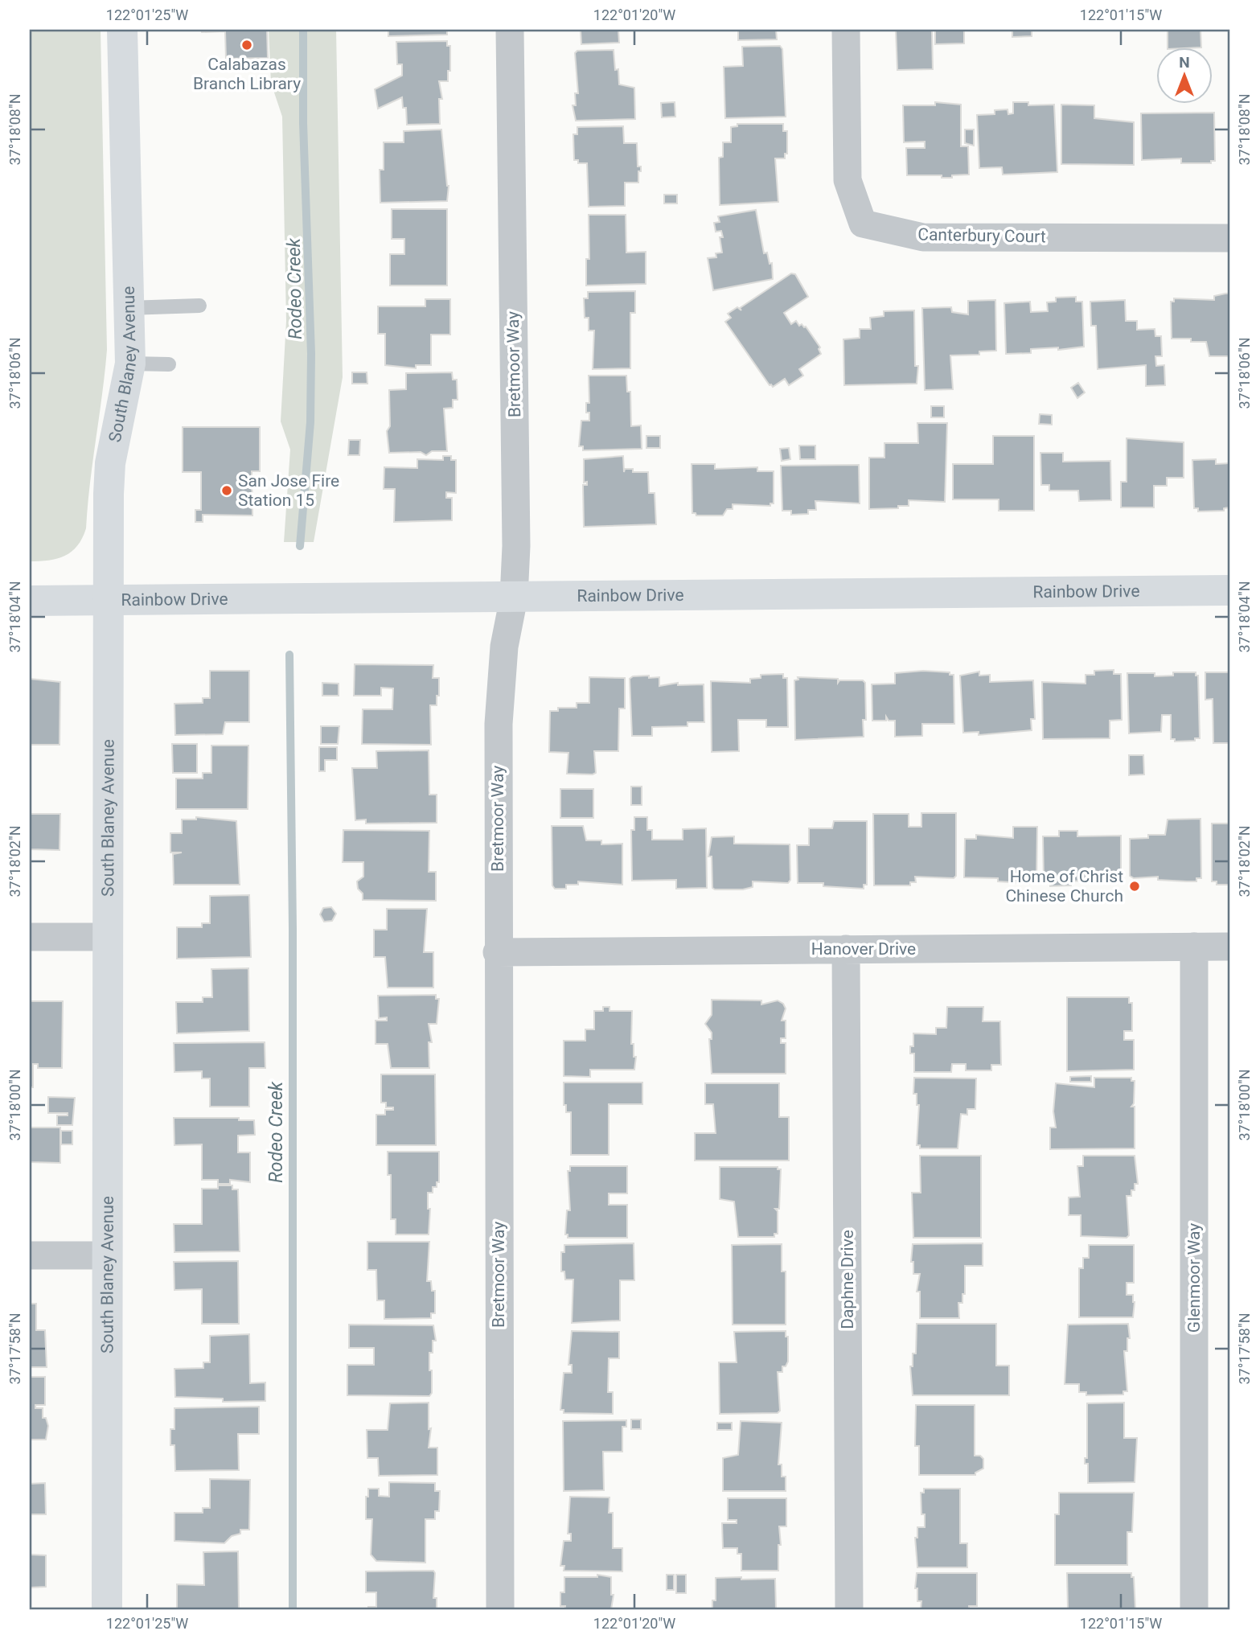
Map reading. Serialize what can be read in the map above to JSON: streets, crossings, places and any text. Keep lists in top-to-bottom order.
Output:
{
  "streets": {
    "street": [
      "Canterbury Court",
      "South Blaney Avenue",
      "Bretmoor Way",
      "Rainbow Drive",
      "Hanover Drive",
      "Glenmoor Way",
      "Daphne Drive"
    ]
  },
  "crossings": [
    ["South Blaney Avenue", "Rainbow Drive"],
    ["Bretmoor Way", "Rainbow Drive"],
    ["Bretmoor Way", "Hanover Drive"],
    ["Hanover Drive", "Glenmoor Way"],
    ["Hanover Drive", "Daphne Drive"]
  ],
  "water": ["Rodeo Creek"],
  "places": ["Calabazas Branch Library", "San Jose Fire Station 15", "Home of Christ Chinese Church"],
  "north": "top",
  "coordinates": [
    "122°01'25\"W",
    "122°01'20\"W",
    "122°01'15\"W",
    "37°18'08\"N",
    "37°18'06\"N",
    "37°18'04\"N",
    "37°18'02\"N",
    "37°18'00\"N",
    "37°17'58\"N"
  ]
}
